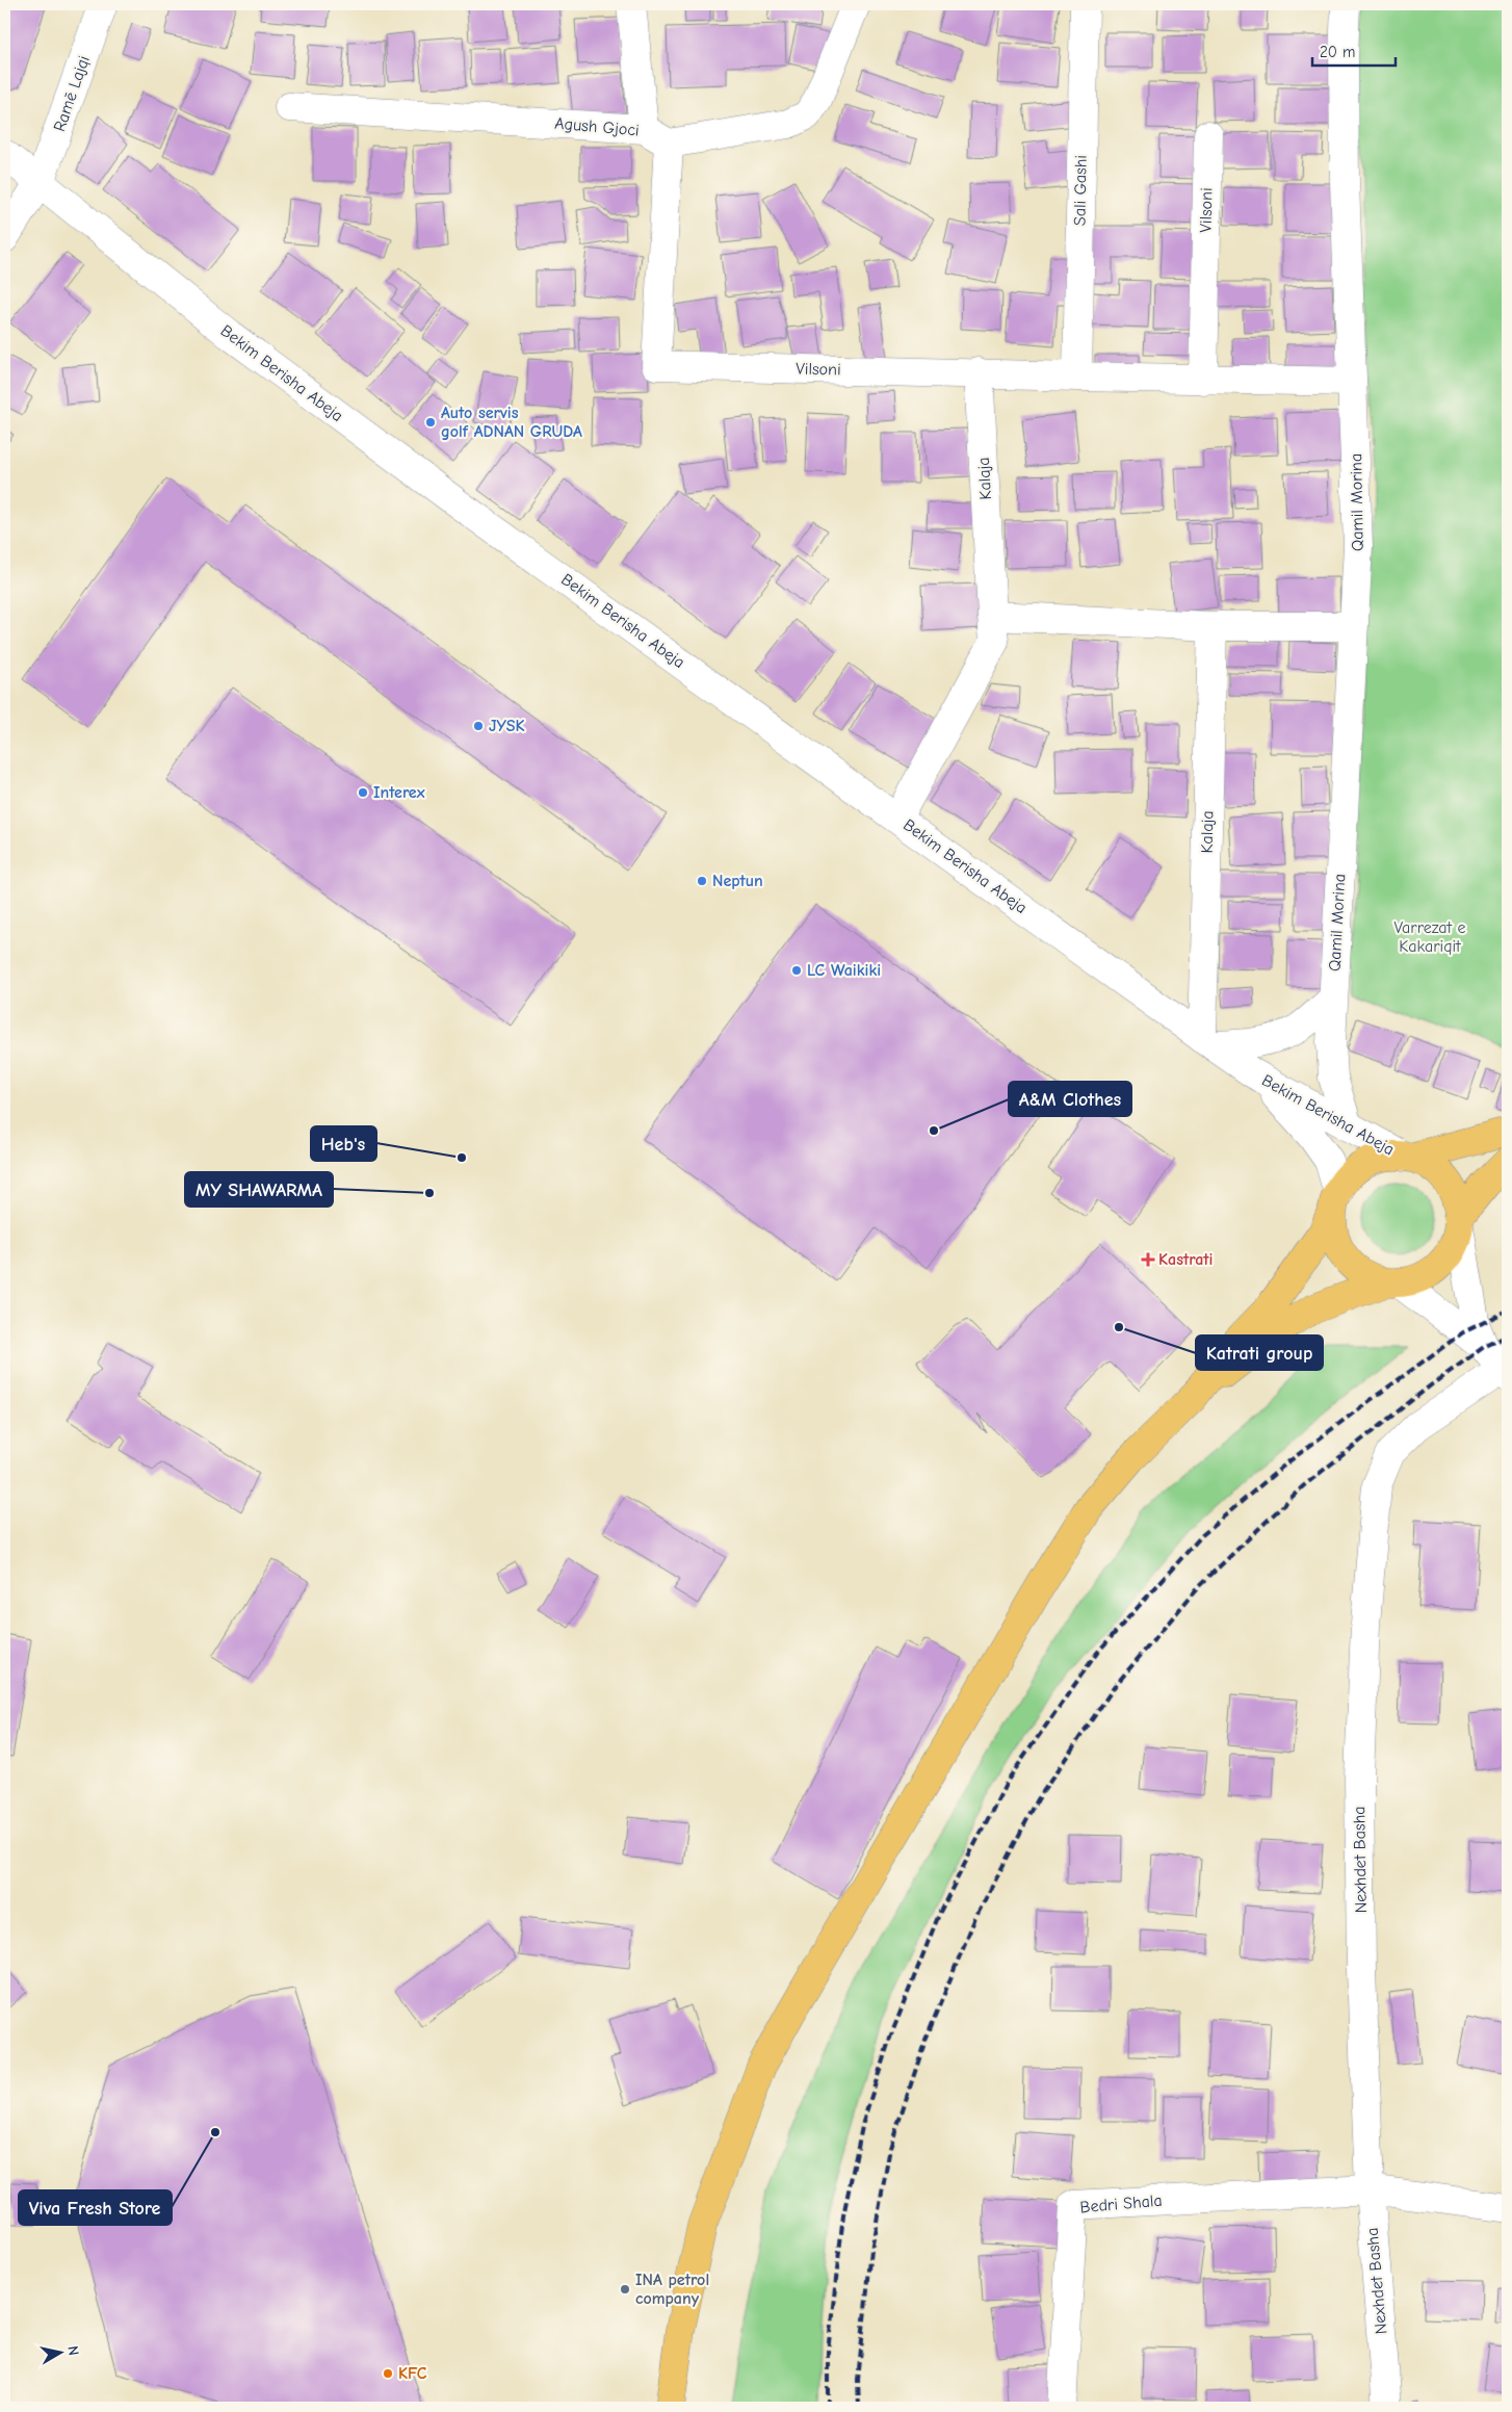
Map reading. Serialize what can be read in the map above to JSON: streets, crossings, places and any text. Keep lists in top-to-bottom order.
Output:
{
  "streets": {
    "street": [
      "Ramē Lajqi",
      "Agush Gjoci",
      "Sali Gashi",
      "Vilsoni",
      "Bekim Berisha Abeja",
      "Kalaja",
      "Qamil Morina",
      "Nexhdet Basha",
      "Bedri Shala"
    ]
  },
  "crossings": [
    ["Ramē Lajqi", "Bekim Berisha Abeja"],
    ["Agush Gjoci", "Vilsoni"],
    ["Sali Gashi", "Vilsoni"],
    ["Vilsoni", "Kalaja"],
    ["Vilsoni", "Qamil Morina"],
    ["Bekim Berisha Abeja", "Kalaja"],
    ["Bekim Berisha Abeja", "Qamil Morina"],
    ["Nexhdet Basha", "Bedri Shala"]
  ],
  "parks": ["Varrezat e Kakariqit"],
  "places": {
    "other": [
      "Auto servis golf ADNAN GRUDA",
      "JYSK",
      "Interex",
      "Neptun",
      "LC Waikiki",
      "A&M Clothes",
      "Heb's",
      "MY SHAWARMA",
      "Katrati group",
      "Viva Fresh Store",
      "INA petrol company",
      "KFC"
    ],
    "health": ["Kastrati"]
  },
  "scale_bar": "20 m",
  "north": "right"
}
